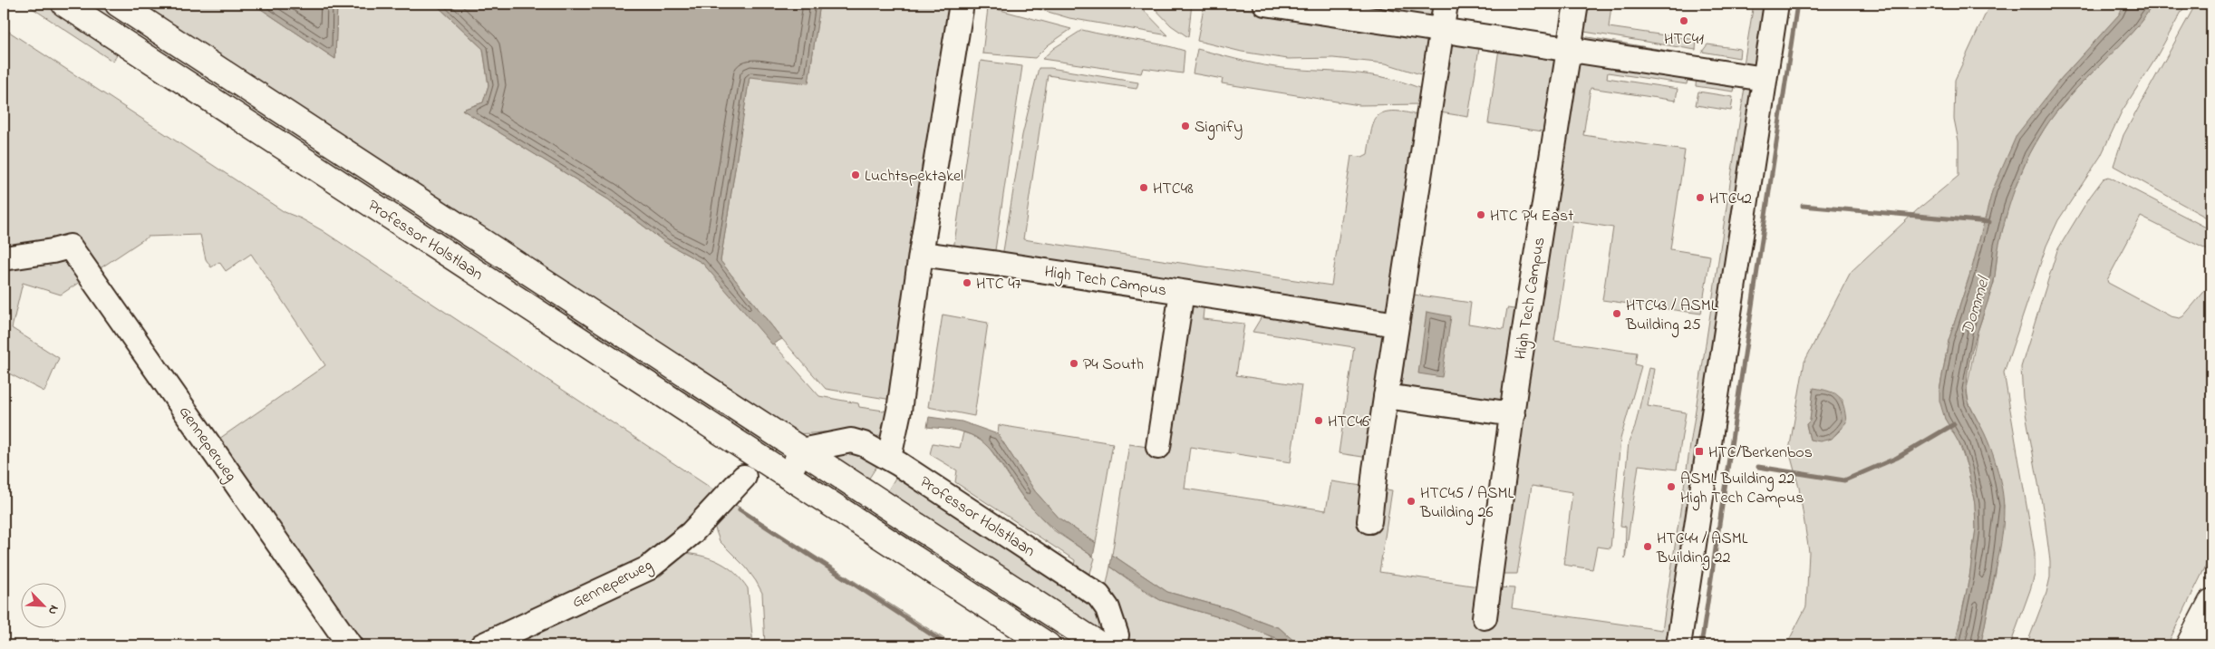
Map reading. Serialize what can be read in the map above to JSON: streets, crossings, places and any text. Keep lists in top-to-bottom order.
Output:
{
  "streets": {
    "main road": ["Professor Holstlaan"],
    "street": ["High Tech Campus", "Genneperweg"]
  },
  "water": ["Dommel"],
  "places": {
    "other": [
      "HTC41",
      "Signify",
      "Luchtspektakel",
      "HTC48",
      "HTC42",
      "HTC P4 East",
      "HTC 47",
      "HTC43 / ASML Building 25",
      "P4 South",
      "HTC46",
      "ASML Building 22 High Tech Campus",
      "HTC45 / ASML Building 26",
      "HTC44 / ASML Building 22"
    ],
    "transit": ["HTC/Berkenbos"]
  },
  "north": "bottom right"
}
